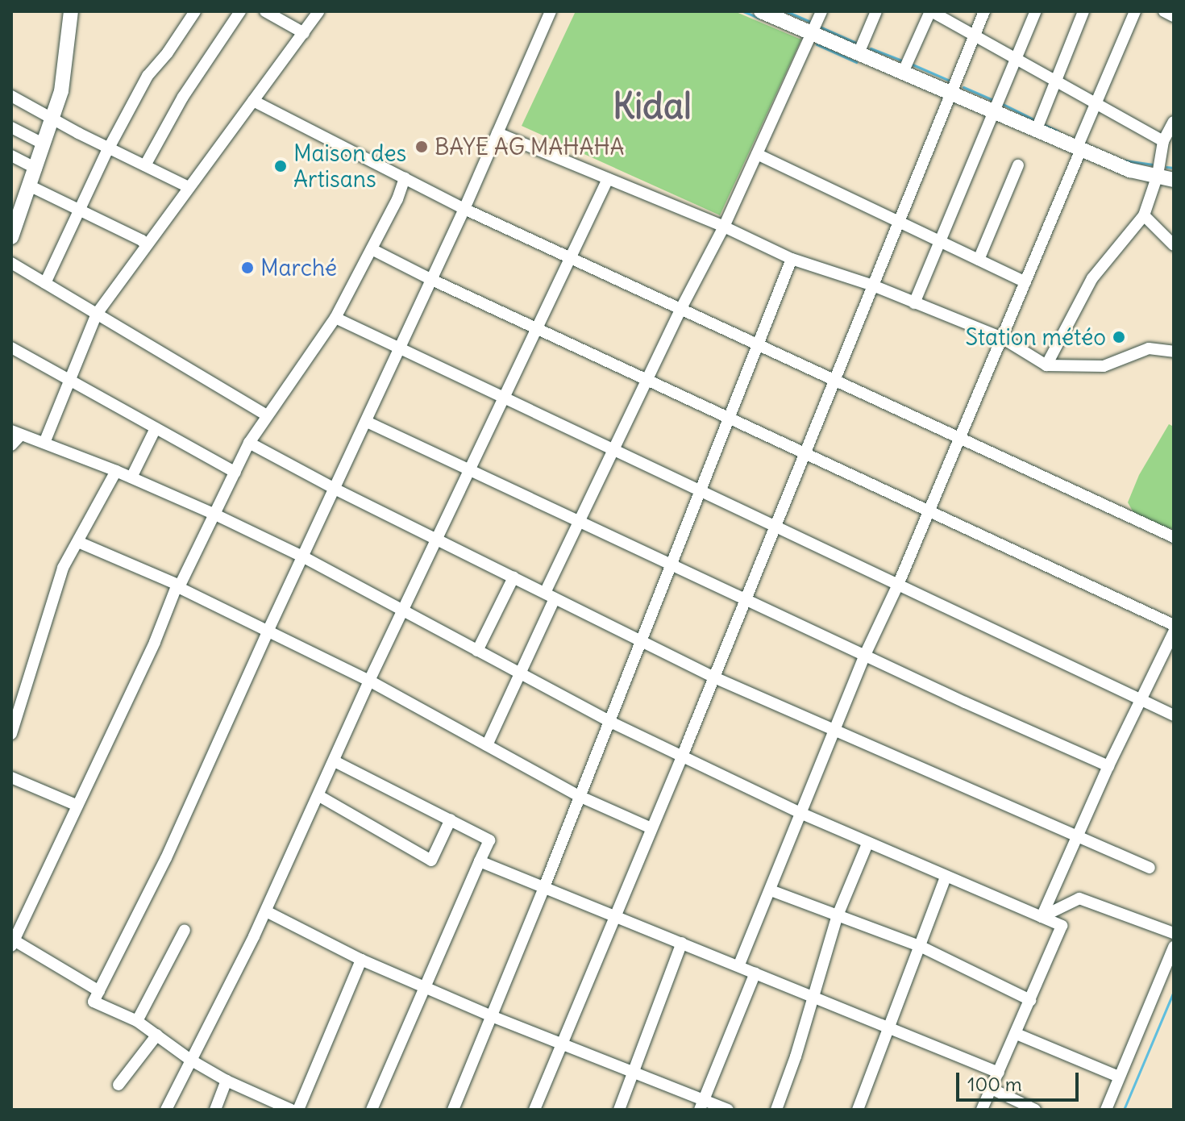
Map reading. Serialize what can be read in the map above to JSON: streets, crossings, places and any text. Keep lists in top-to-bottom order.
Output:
{
  "districts": ["Kidal"],
  "places": [
    "BAYE AG MAHAHA",
    "Maison des Artisans",
    "Marché",
    "Station météo"
  ],
  "scale_bar": "100 m"
}
